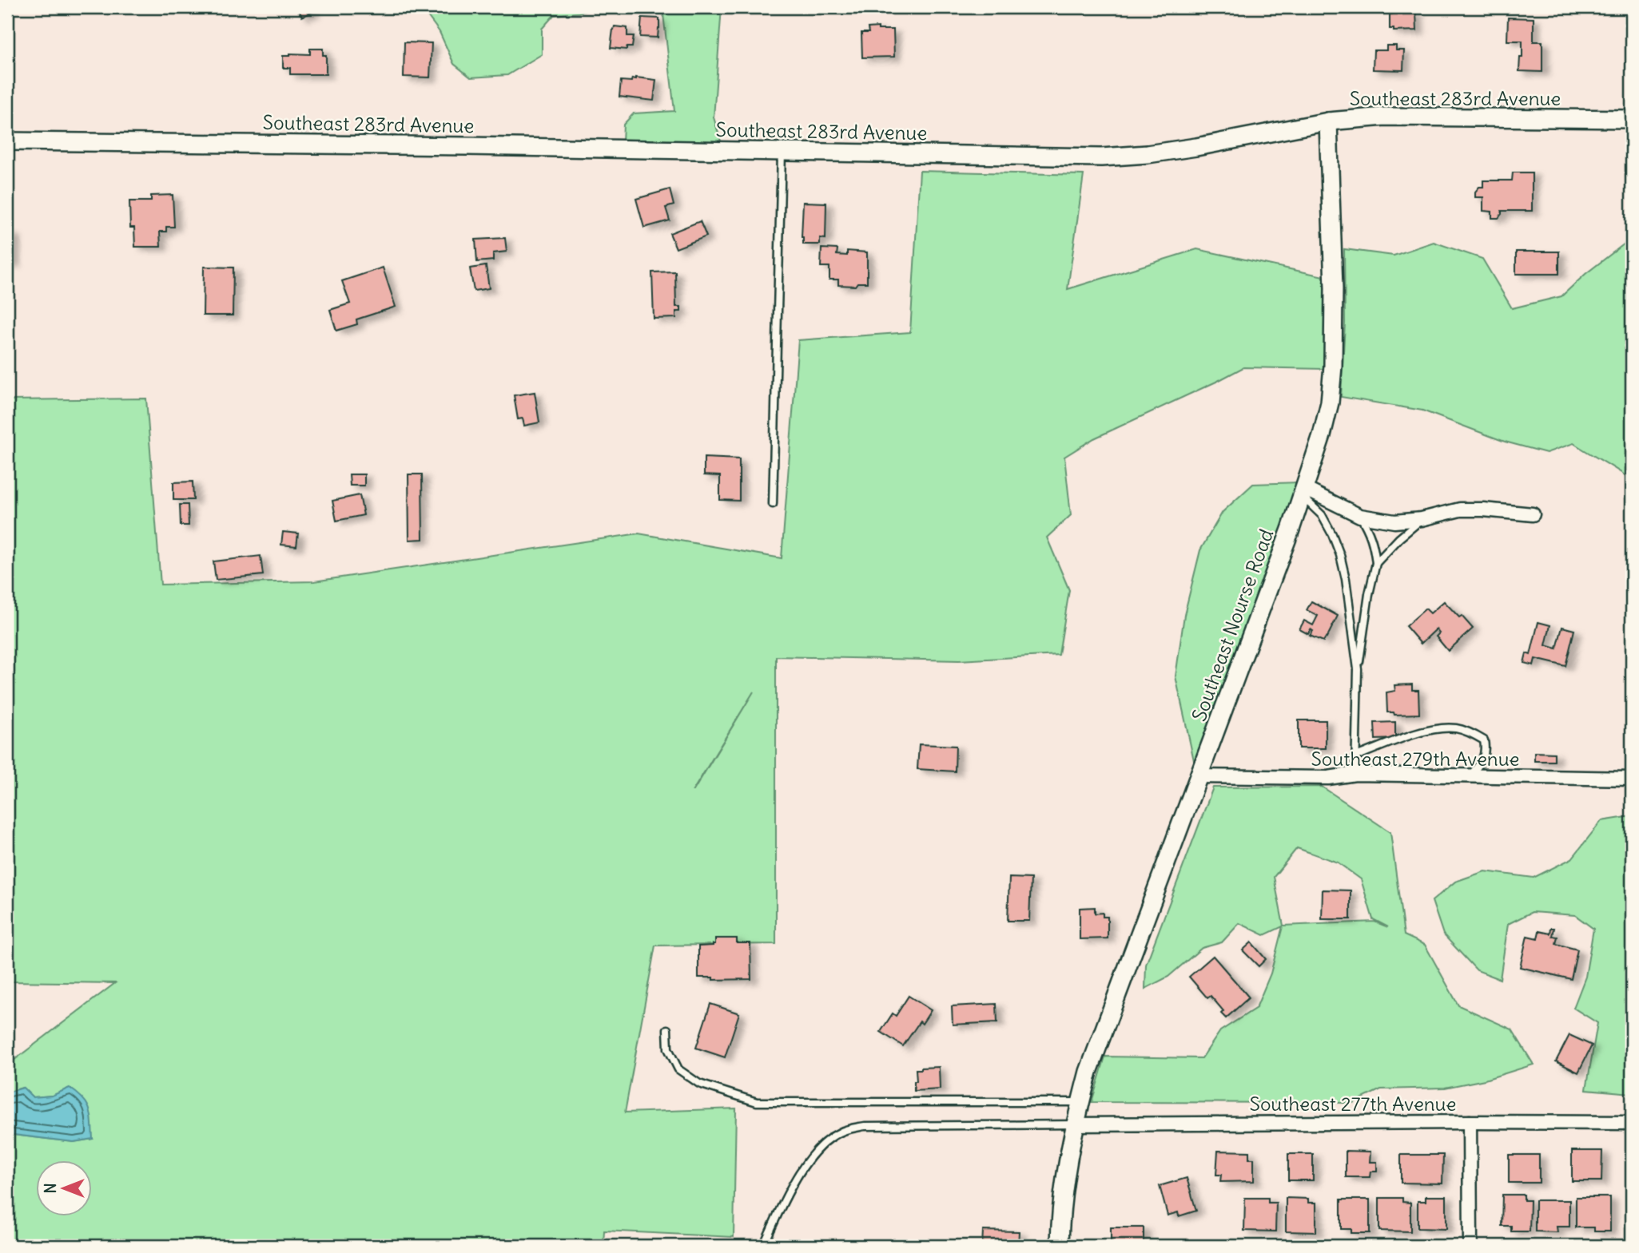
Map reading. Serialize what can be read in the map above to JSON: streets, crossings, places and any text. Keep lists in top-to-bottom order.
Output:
{
  "streets": {
    "street": [
      "Southeast 283rd Avenue",
      "Southeast Nourse Road",
      "Southeast 279th Avenue",
      "Southeast 277th Avenue"
    ]
  },
  "crossings": [
    ["Southeast 283rd Avenue", "Southeast Nourse Road"],
    ["Southeast Nourse Road", "Southeast 279th Avenue"],
    ["Southeast Nourse Road", "Southeast 277th Avenue"]
  ],
  "north": "left"
}
